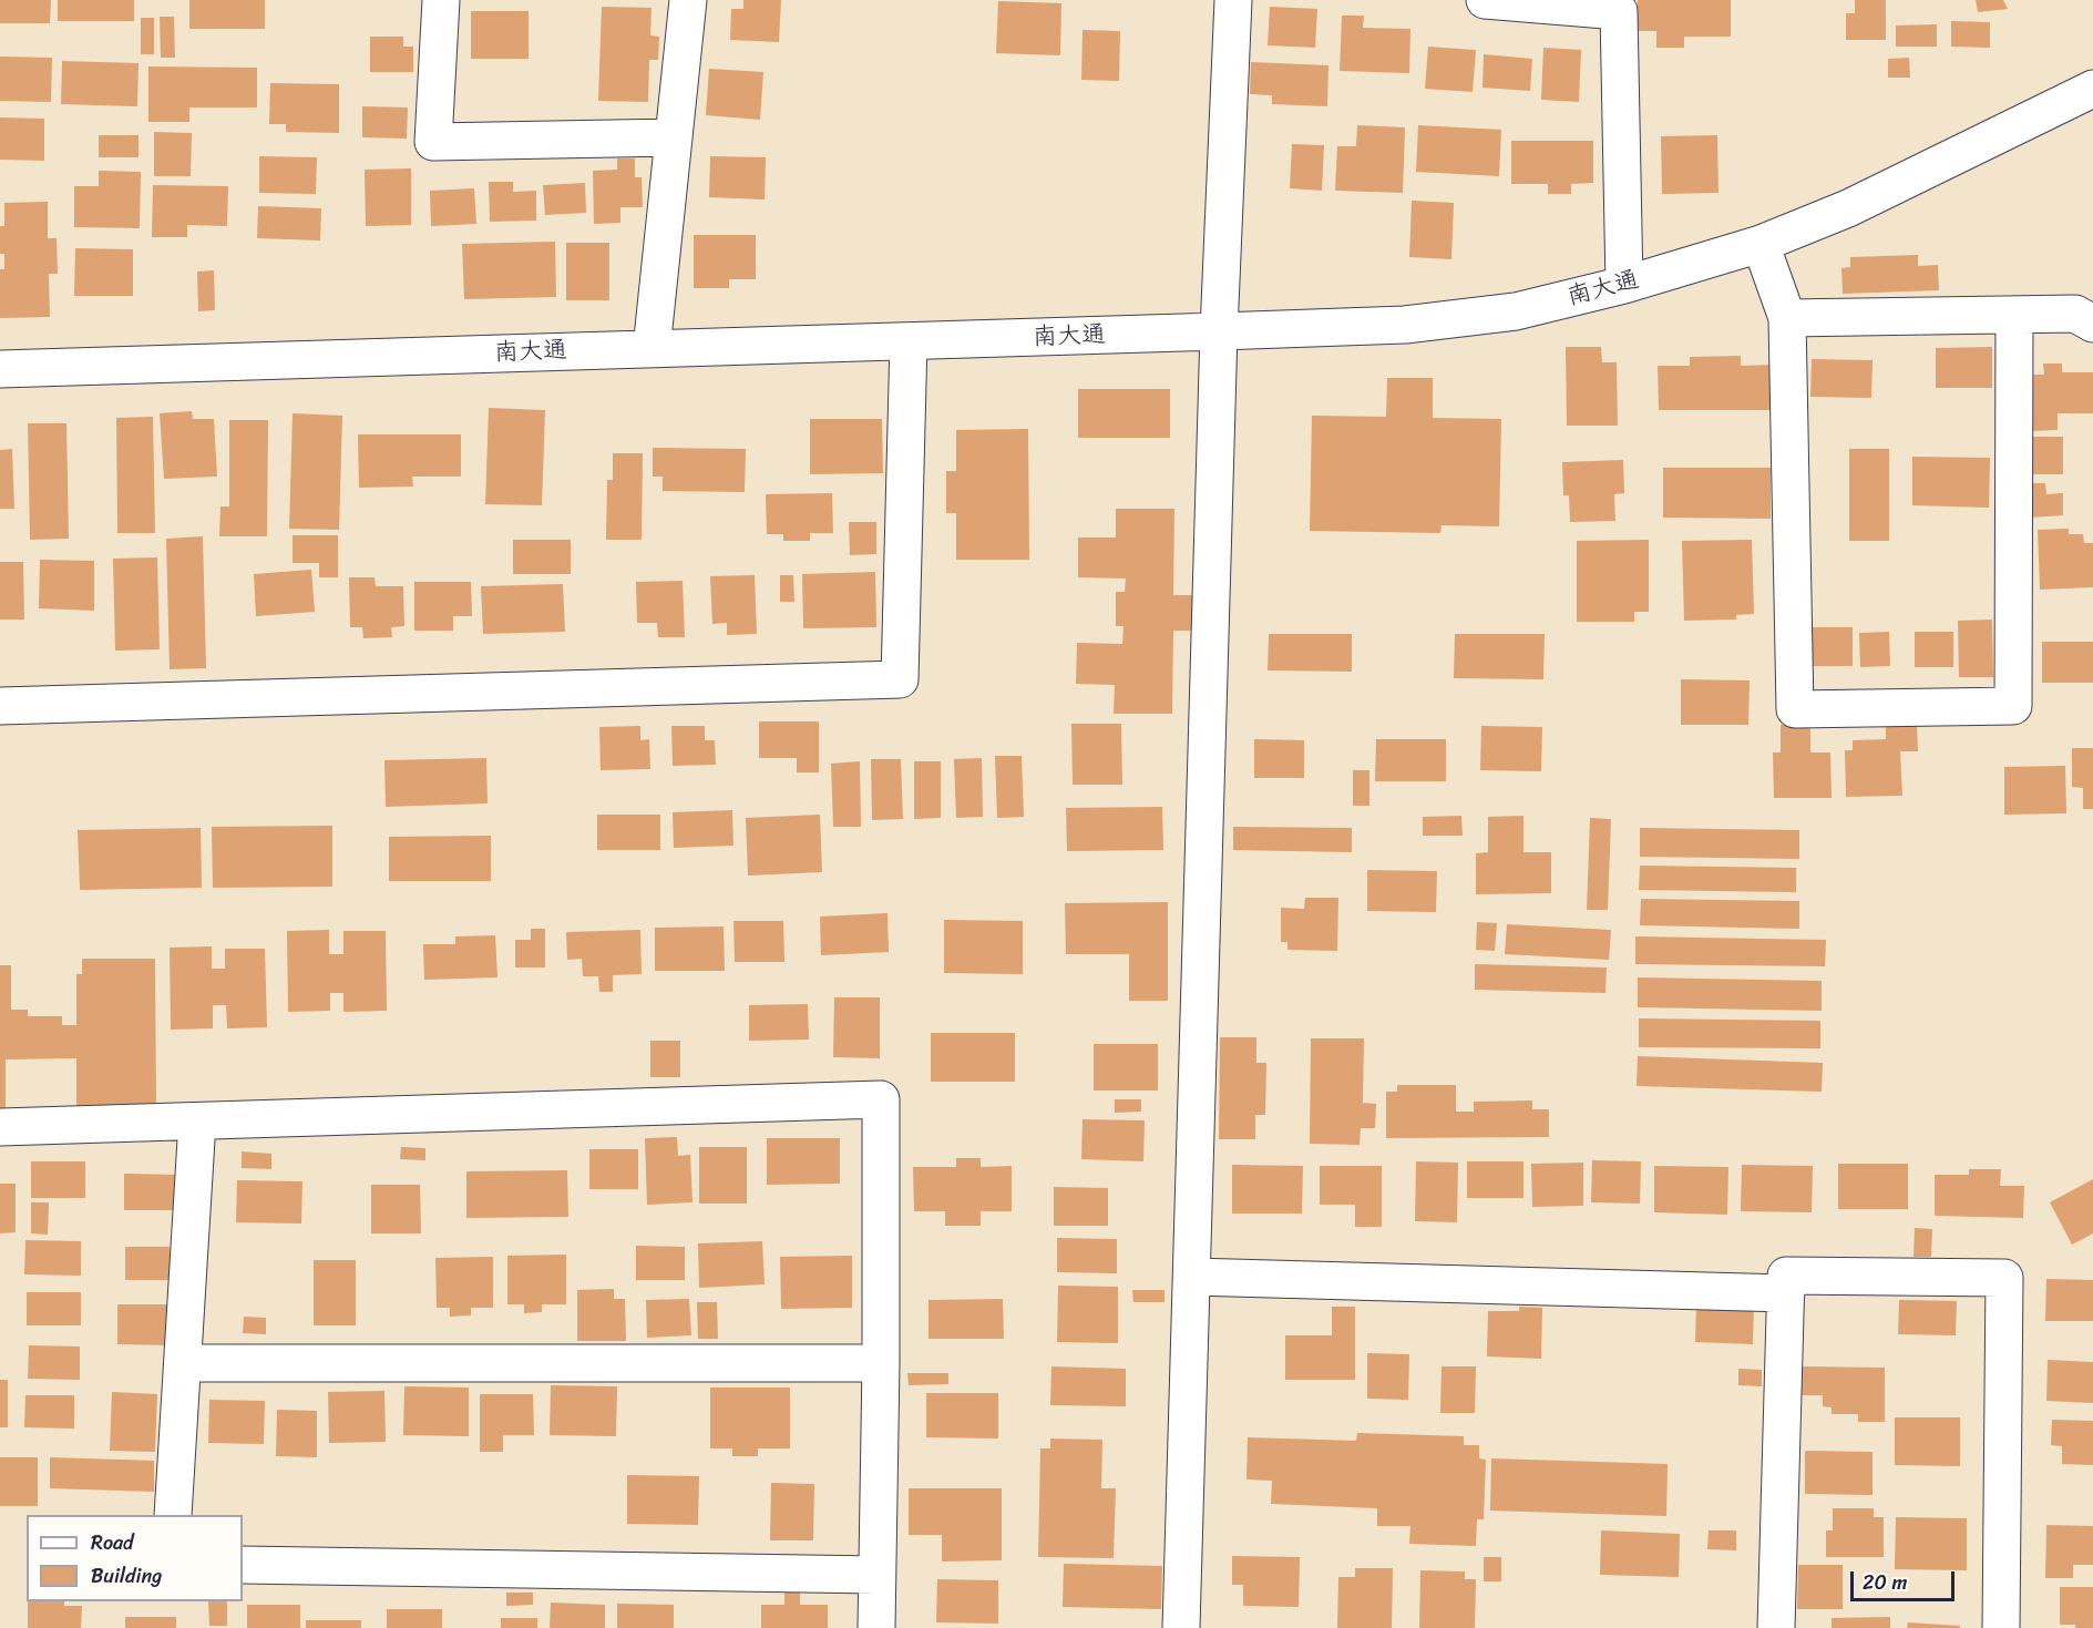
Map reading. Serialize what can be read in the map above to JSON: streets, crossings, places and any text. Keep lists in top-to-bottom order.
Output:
{
  "streets": {
    "street": ["南大通"]
  },
  "legend": ["Road", "Building"],
  "scale_bar": "20 m"
}
